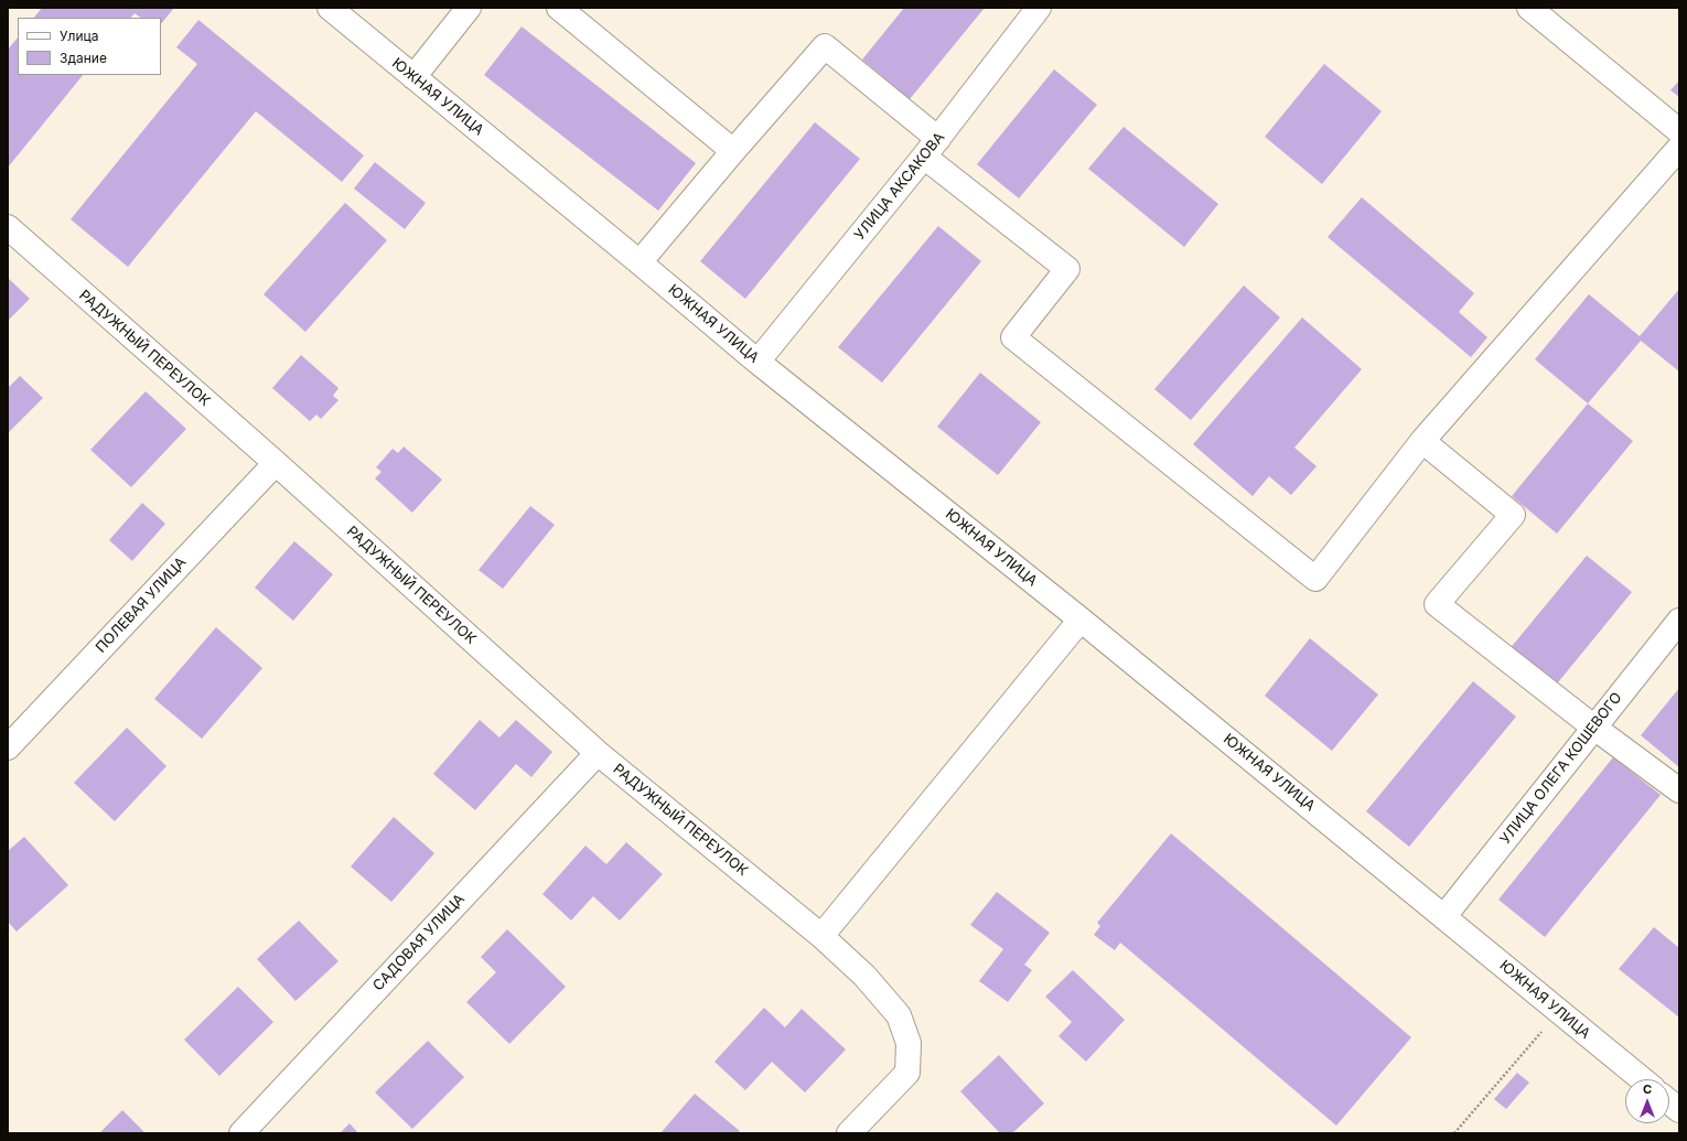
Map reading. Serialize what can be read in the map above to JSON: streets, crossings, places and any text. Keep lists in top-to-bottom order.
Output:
{
  "streets": {
    "street": [
      "ЮЖНАЯ УЛИЦА",
      "УЛИЦА АКСАКОВА",
      "РАДУЖНЫЙ ПЕРЕУЛОК",
      "ПОЛЕВАЯ УЛИЦА",
      "УЛИЦА ОЛЕГА КОШЕВОГО",
      "САДОВАЯ УЛИЦА"
    ]
  },
  "crossings": [
    ["ЮЖНАЯ УЛИЦА", "УЛИЦА АКСАКОВА"],
    ["ЮЖНАЯ УЛИЦА", "УЛИЦА ОЛЕГА КОШЕВОГО"],
    ["РАДУЖНЫЙ ПЕРЕУЛОК", "ПОЛЕВАЯ УЛИЦА"],
    ["РАДУЖНЫЙ ПЕРЕУЛОК", "САДОВАЯ УЛИЦА"]
  ],
  "legend": ["Улица", "Здание"],
  "north": "top"
}
